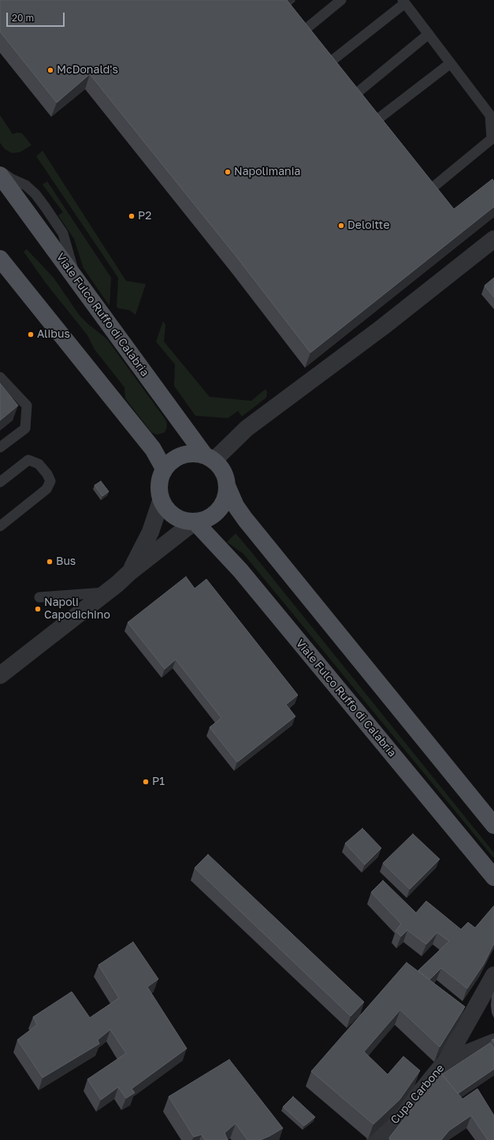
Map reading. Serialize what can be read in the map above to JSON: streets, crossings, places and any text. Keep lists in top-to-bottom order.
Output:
{
  "streets": {
    "main road": ["Viale Fulco Ruffo di Calabria"],
    "street": ["Cupa Carbone"]
  },
  "places": [
    "McDonald's",
    "Napolimania",
    "P2",
    "Deloitte",
    "Alibus",
    "Bus",
    "Napoli Capodichino",
    "P1"
  ],
  "scale_bar": "20 m"
}
